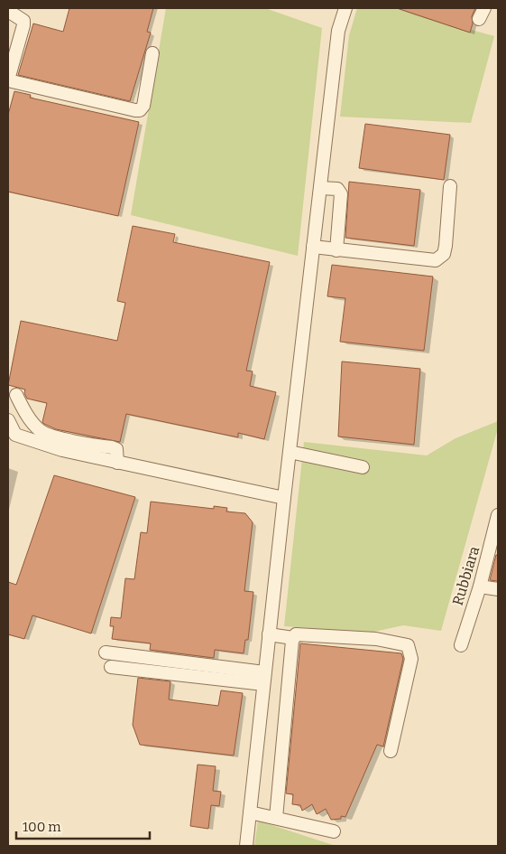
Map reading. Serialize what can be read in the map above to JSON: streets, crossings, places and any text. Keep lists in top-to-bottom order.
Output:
{
  "streets": {
    "street": ["Rubbiara"]
  },
  "scale_bar": "100 m"
}
